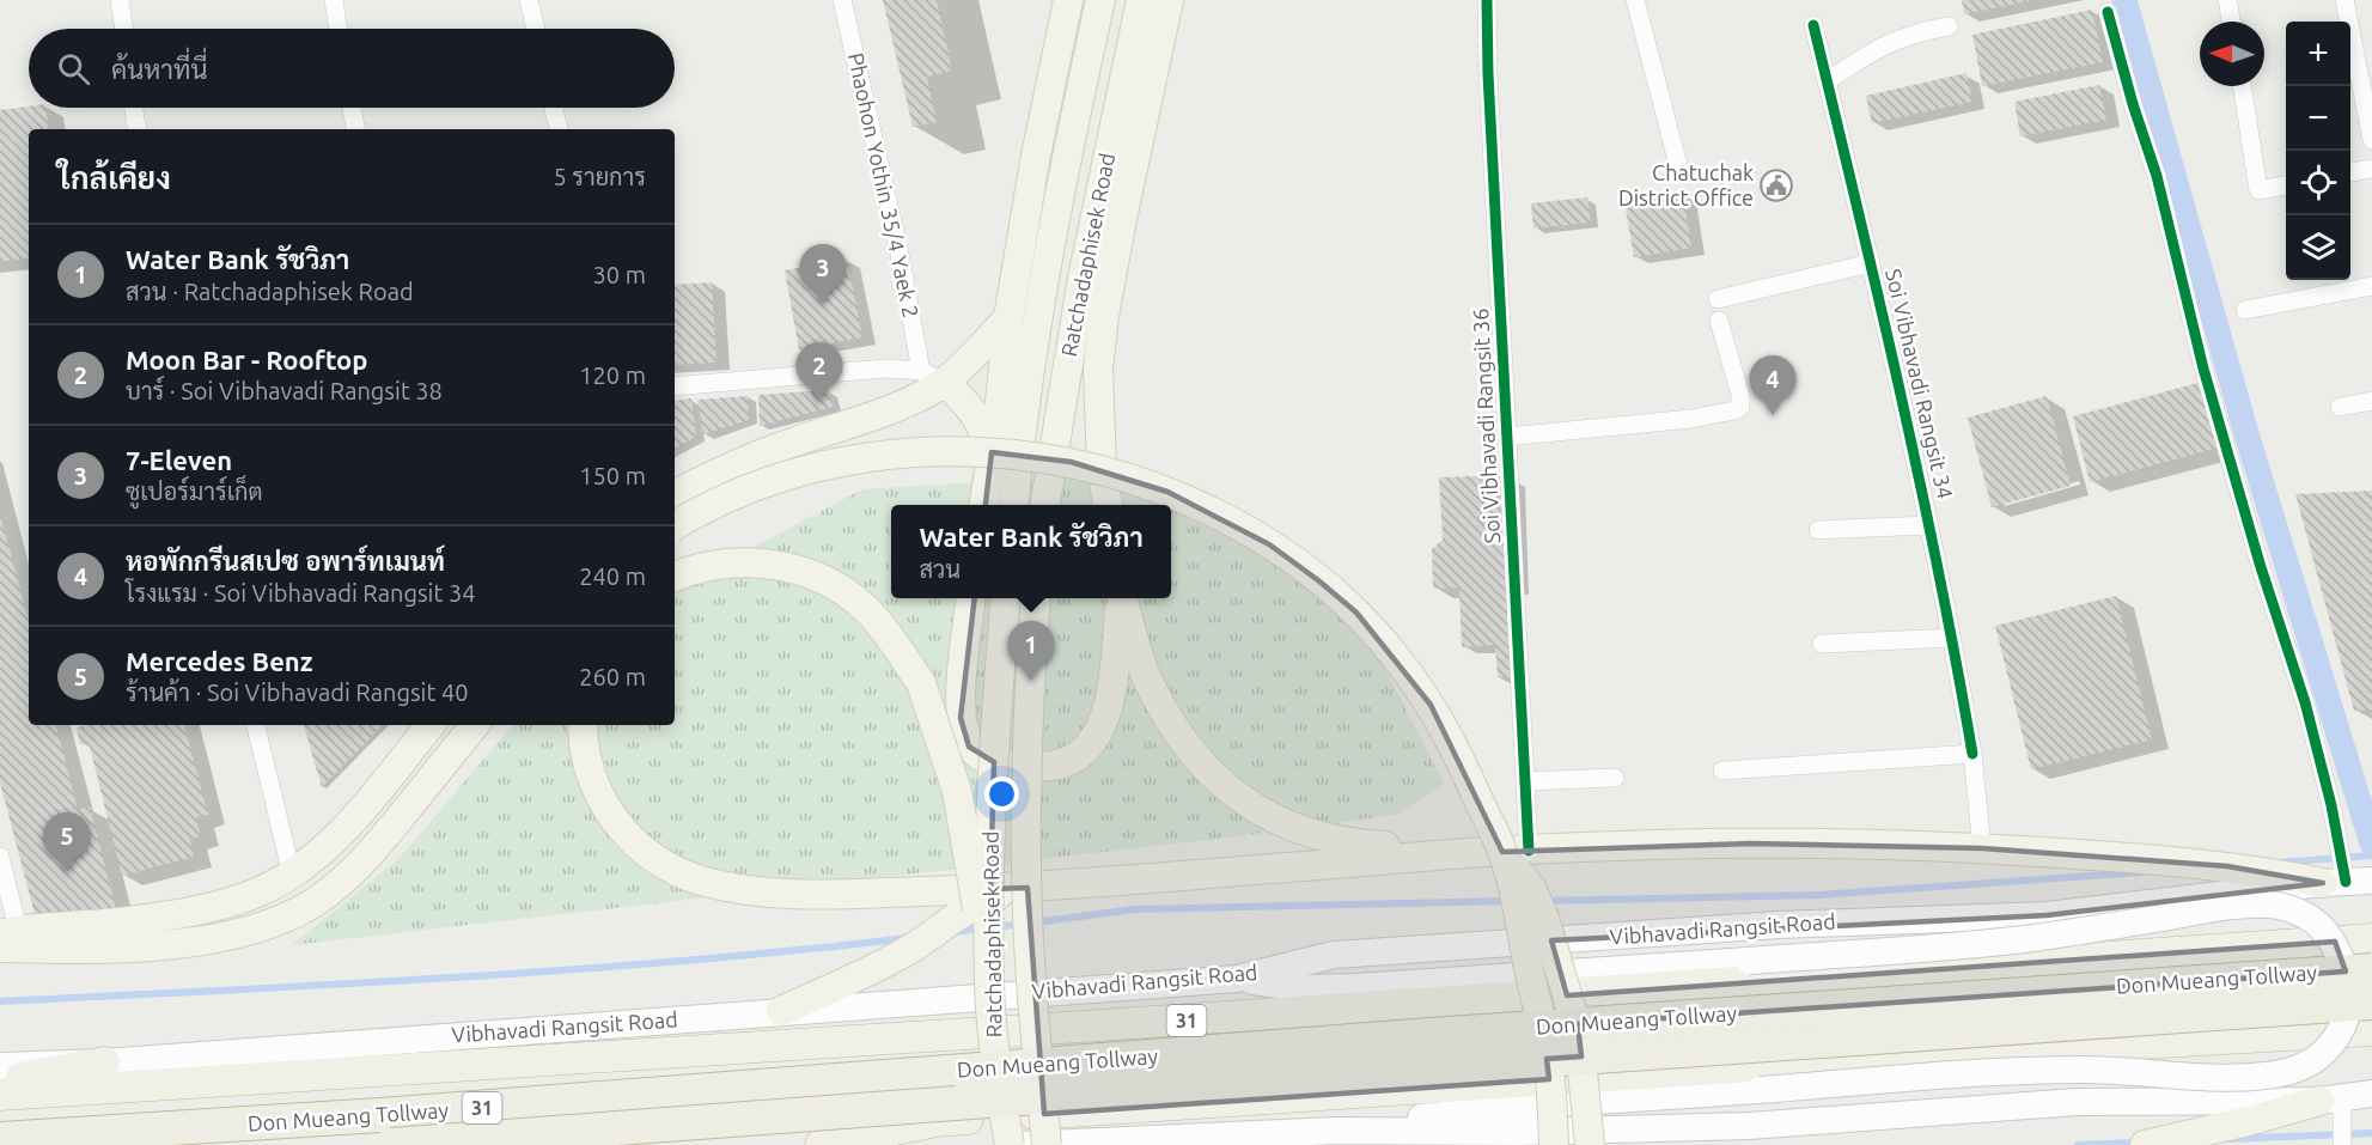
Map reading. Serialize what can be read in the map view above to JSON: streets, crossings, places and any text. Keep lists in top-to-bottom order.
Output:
{
  "streets": {
    "highway": ["Vibhavadi Rangsit Road", "Don Mueang Tollway", "31"],
    "main road": ["Ratchadaphisek Road"],
    "street": ["Phaohon Yothin 35/4 Yaek 2", "Soi Vibhavadi Rangsit 34", "Soi Vibhavadi Rangsit 36"]
  },
  "places": {
    "public building": ["Chatuchak District Office"]
  },
  "north": "left",
  "page": {
    "map_buttons": ["+", "−"],
    "search": "ค้นหาที่นี่",
    "heading": ["ใกล้เคียง", "5 รายการ"],
    "list": [
      {
        "mark": "1",
        "name": "Water Bank รัชวิภา",
        "note": "สวน · Ratchadaphisek Road",
        "value": "30 m"
      },
      {
        "mark": "2",
        "name": "Moon Bar - Rooftop",
        "note": "บาร์ · Soi Vibhavadi Rangsit 38",
        "value": "120 m"
      },
      {
        "mark": "3",
        "name": "7-Eleven",
        "note": "ซูเปอร์มาร์เก็ต",
        "value": "150 m"
      },
      {
        "mark": "4",
        "name": "หอพักกรีนสเปซ อพาร์ทเมนท์",
        "note": "โรงแรม · Soi Vibhavadi Rangsit 34",
        "value": "240 m"
      },
      {
        "mark": "5",
        "name": "Mercedes Benz",
        "note": "ร้านค้า · Soi Vibhavadi Rangsit 40",
        "value": "260 m"
      }
    ],
    "pins": [
      "3",
      "2",
      "4",
      "1",
      "5"
    ],
    "popup": ["Water Bank รัชวิภา", "สวน"]
  }
}
